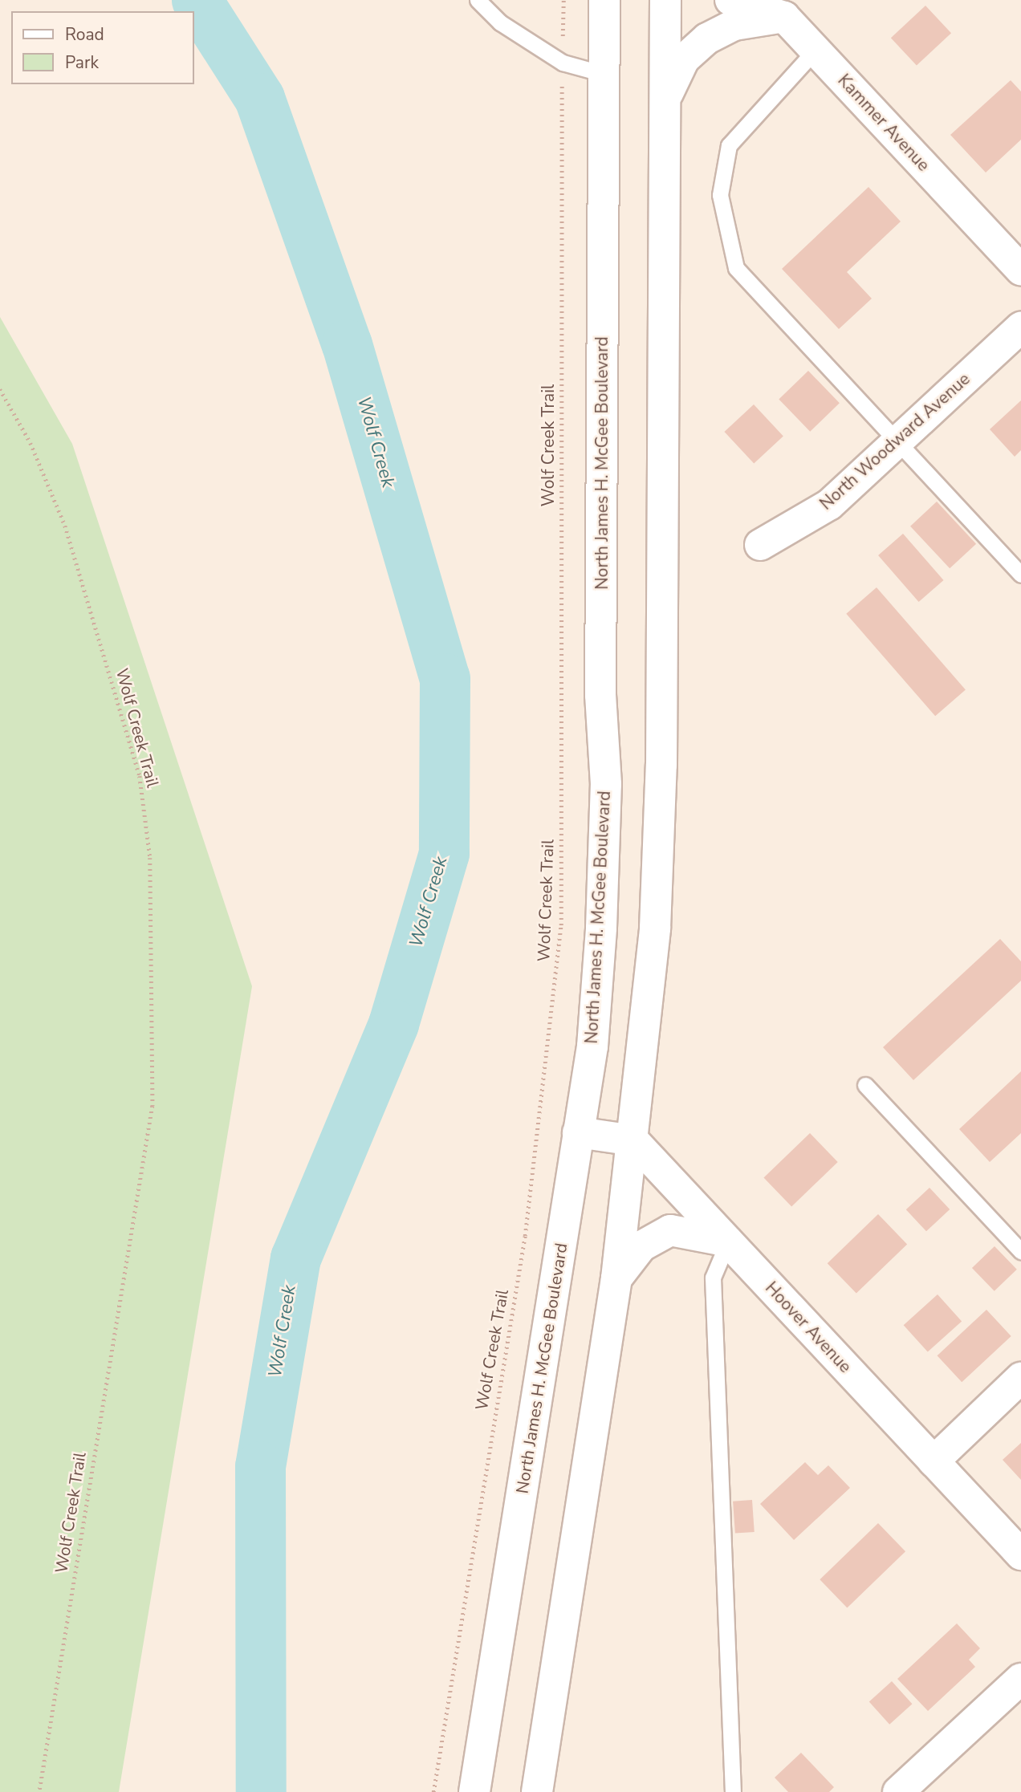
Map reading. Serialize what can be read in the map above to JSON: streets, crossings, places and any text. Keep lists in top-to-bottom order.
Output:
{
  "streets": {
    "main road": [
      "Kammer Avenue",
      "North Woodward Avenue",
      "North James H. McGee Boulevard",
      "Hoover Avenue"
    ],
    "path": ["Wolf Creek Trail"]
  },
  "water": ["Wolf Creek"],
  "legend": ["Road", "Park"]
}
